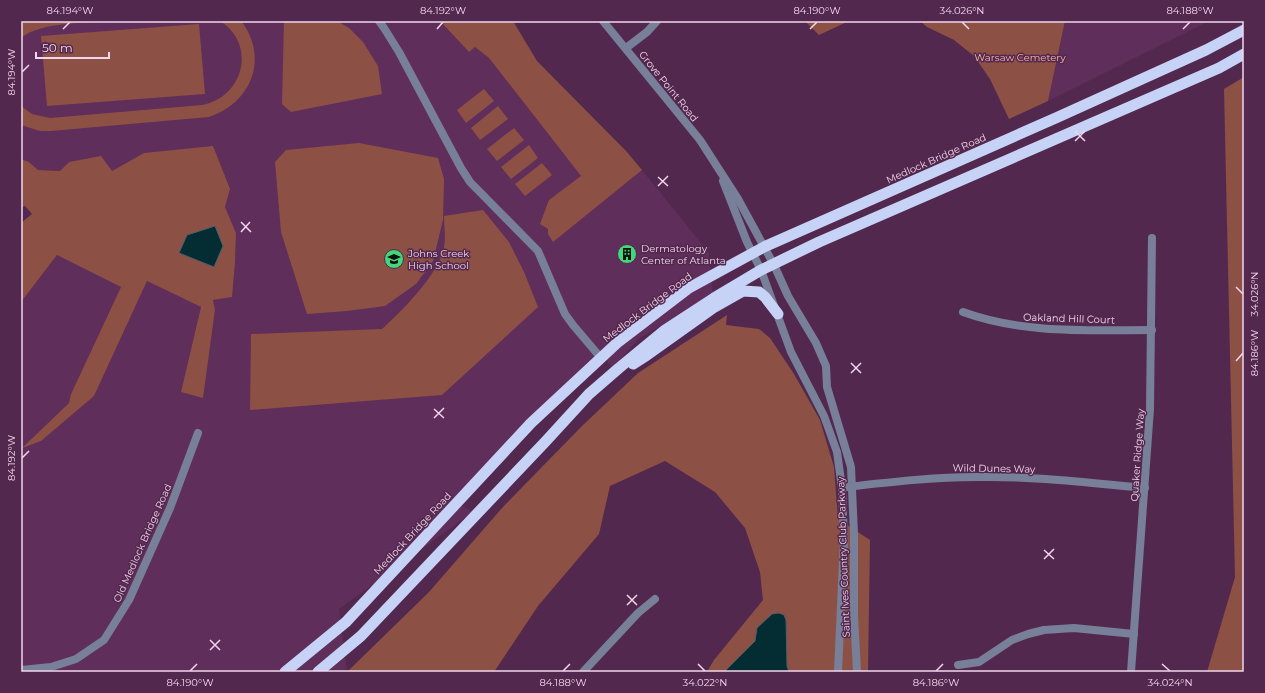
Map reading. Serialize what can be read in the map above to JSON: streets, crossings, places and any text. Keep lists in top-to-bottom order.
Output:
{
  "streets": {
    "highway": ["Medlock Bridge Road"],
    "street": [
      "Grove Point Road",
      "Oakland Hill Court",
      "Quaker Ridge Way",
      "Wild Dunes Way",
      "Old Medlock Bridge Road",
      "Saint Ives Country Club Parkway"
    ]
  },
  "crossings": [
    ["Grove Point Road", "Medlock Bridge Road"],
    ["Grove Point Road", "Saint Ives Country Club Parkway"],
    ["Oakland Hill Court", "Quaker Ridge Way"],
    ["Quaker Ridge Way", "Wild Dunes Way"],
    ["Wild Dunes Way", "Saint Ives Country Club Parkway"]
  ],
  "parks": ["Warsaw Cemetery"],
  "places": {
    "building": ["Dermatology Center of Atlanta"],
    "school or university": ["Johns Creek High School"]
  },
  "scale_bar": "50 m",
  "coordinates": [
    "84.194°W",
    "84.192°W",
    "84.190°W",
    "34.026°N",
    "84.188°W",
    "84.186°W",
    "34.022°N",
    "34.024°N"
  ]
}
